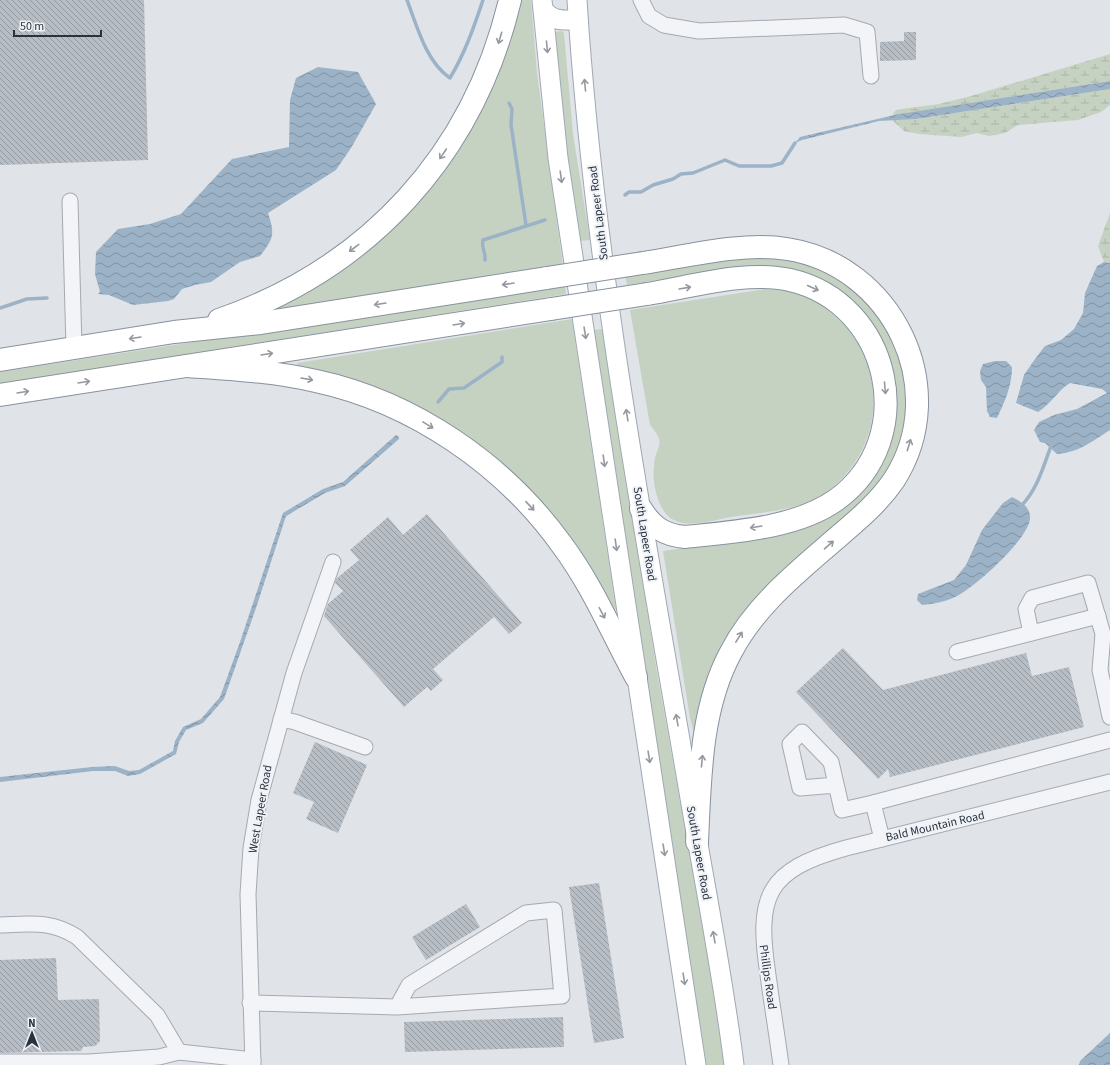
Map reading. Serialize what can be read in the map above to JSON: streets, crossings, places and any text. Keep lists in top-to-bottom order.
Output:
{
  "streets": {
    "main road": ["South Lapeer Road"],
    "street": ["West Lapeer Road", "Bald Mountain Road", "Phillips Road"]
  },
  "crossings": [
    ["Bald Mountain Road", "Phillips Road"]
  ],
  "scale_bar": "50 m",
  "north": "top"
}
